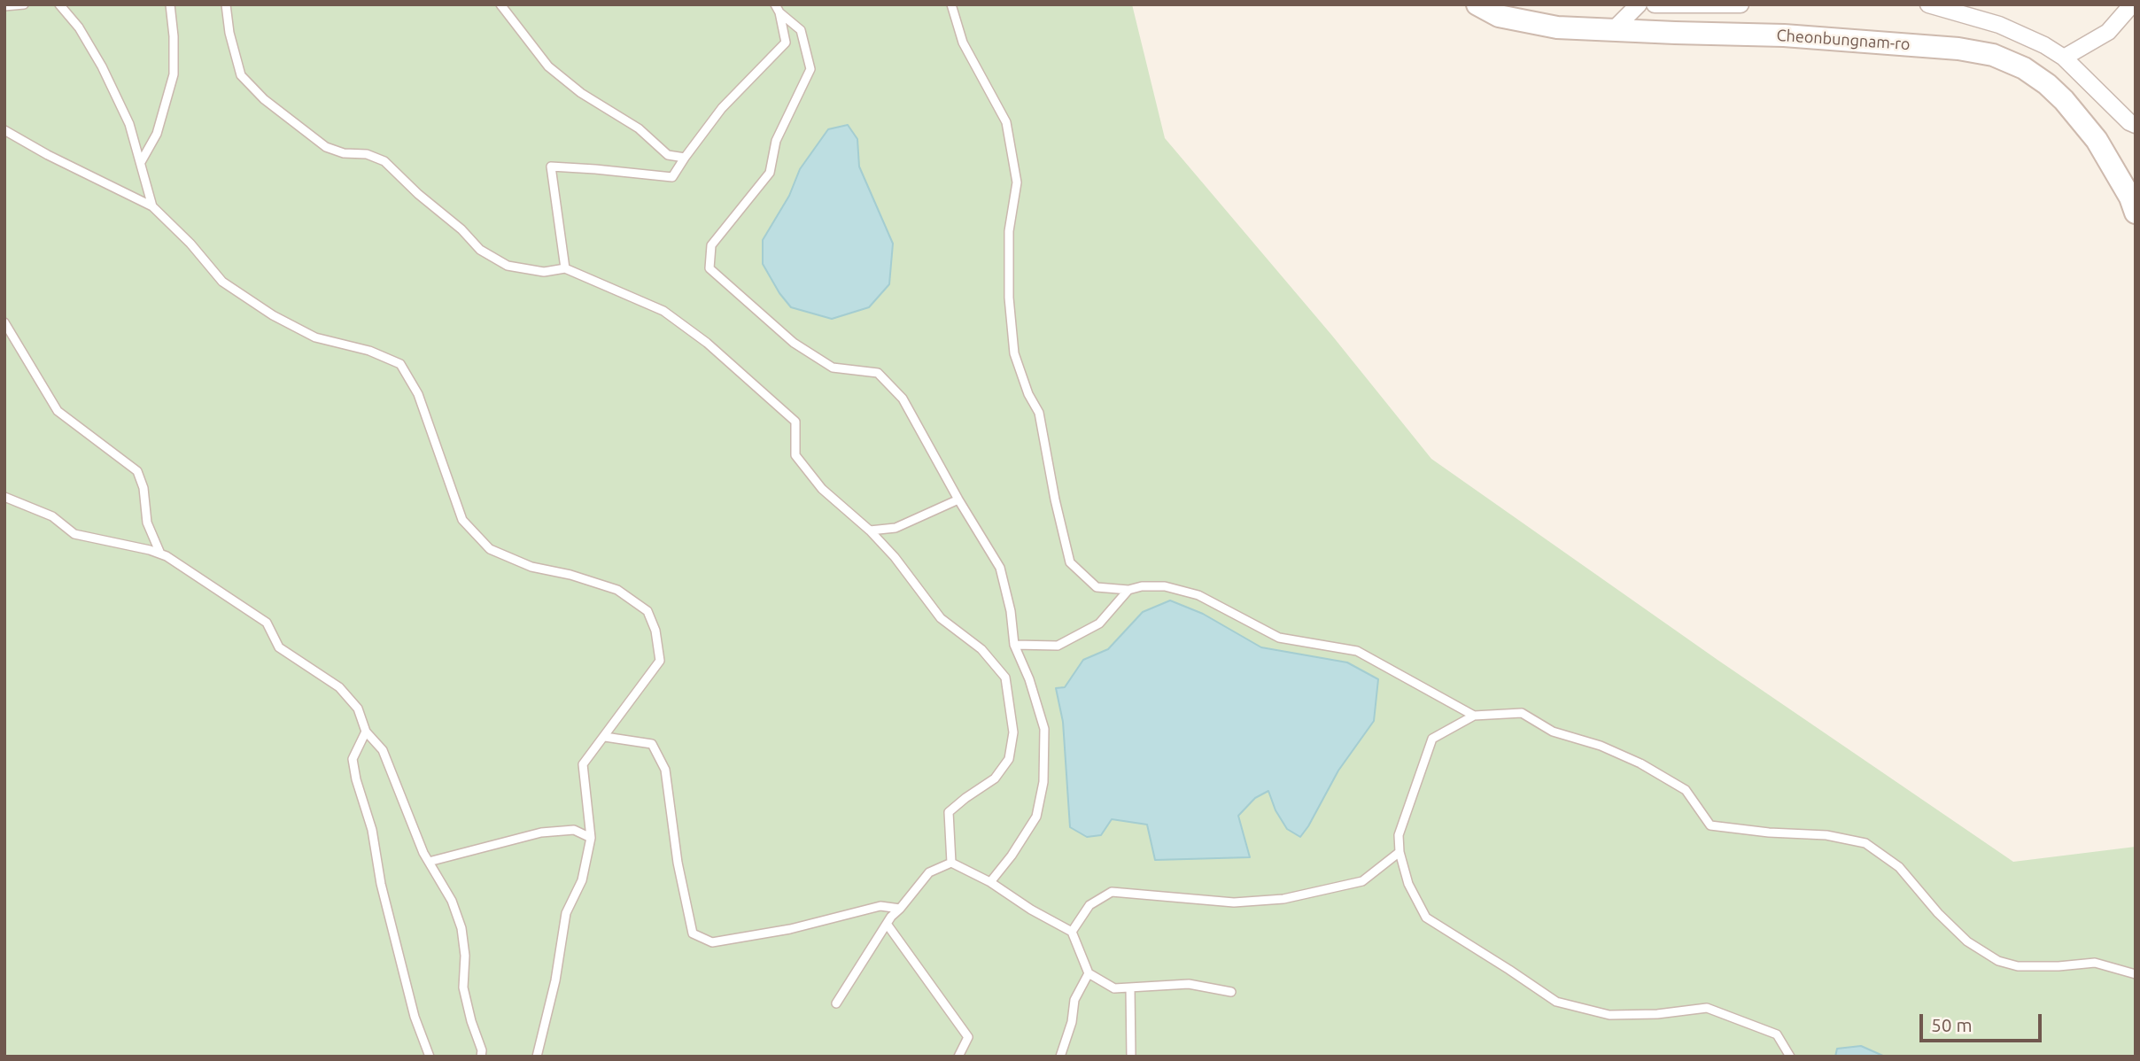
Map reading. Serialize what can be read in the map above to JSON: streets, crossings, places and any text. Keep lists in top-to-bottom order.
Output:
{
  "streets": {
    "main road": ["Cheonbungnam-ro"]
  },
  "scale_bar": "50 m"
}
